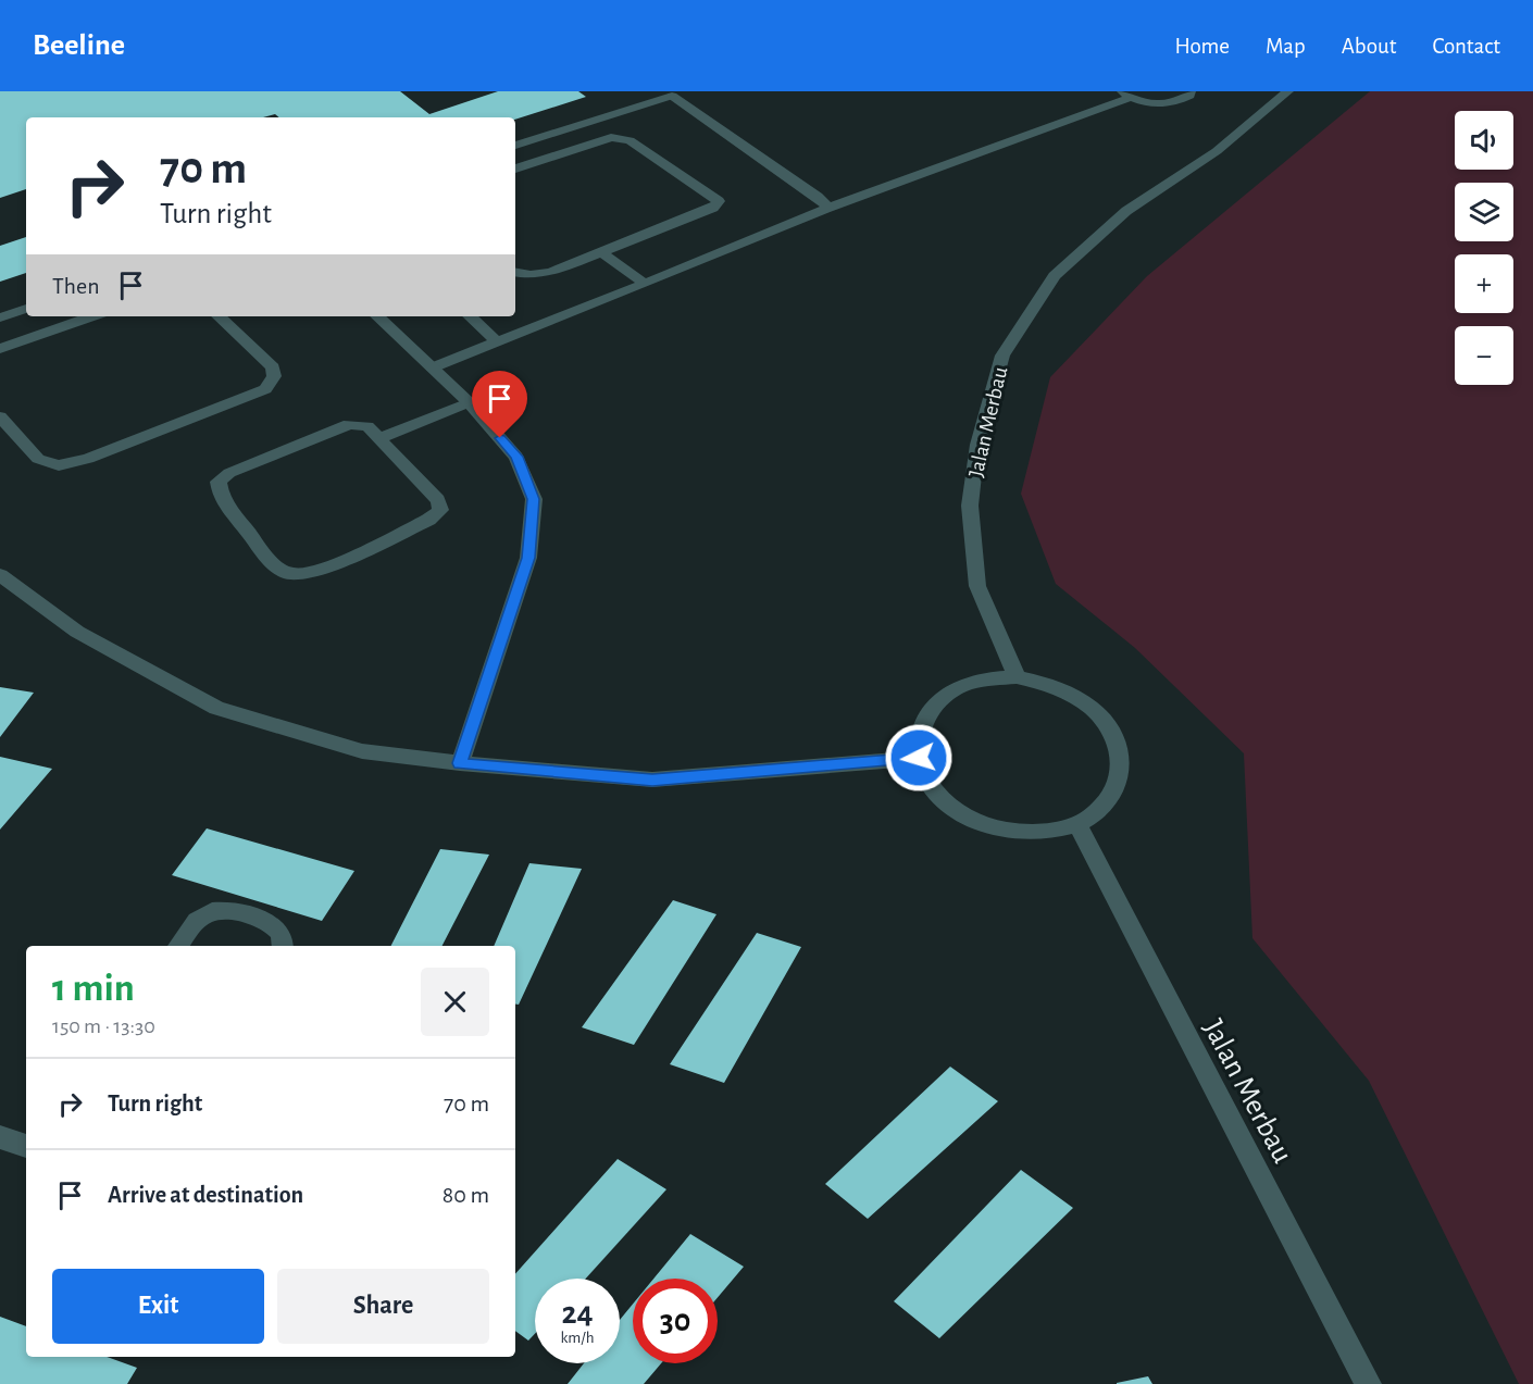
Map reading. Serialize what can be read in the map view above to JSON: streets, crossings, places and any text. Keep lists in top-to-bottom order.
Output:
{
  "streets": {
    "street": ["Jalan Merbau"]
  },
  "page": {
    "header": "Beeline",
    "nav": [
      "Home",
      "Map",
      "About",
      "Contact"
    ],
    "map_buttons": ["+", "−"],
    "turn": ["70 m", "Turn right"],
    "then": "Then",
    "heading": ["1 min", "150 m · 13:30"],
    "list": [
      {
        "name": "Turn right",
        "value": "70 m"
      },
      {
        "name": "Arrive at destination",
        "value": "80 m"
      }
    ],
    "buttons": ["Exit", "Share"],
    "speed": "24 km/h",
    "limit": "30"
  }
}
